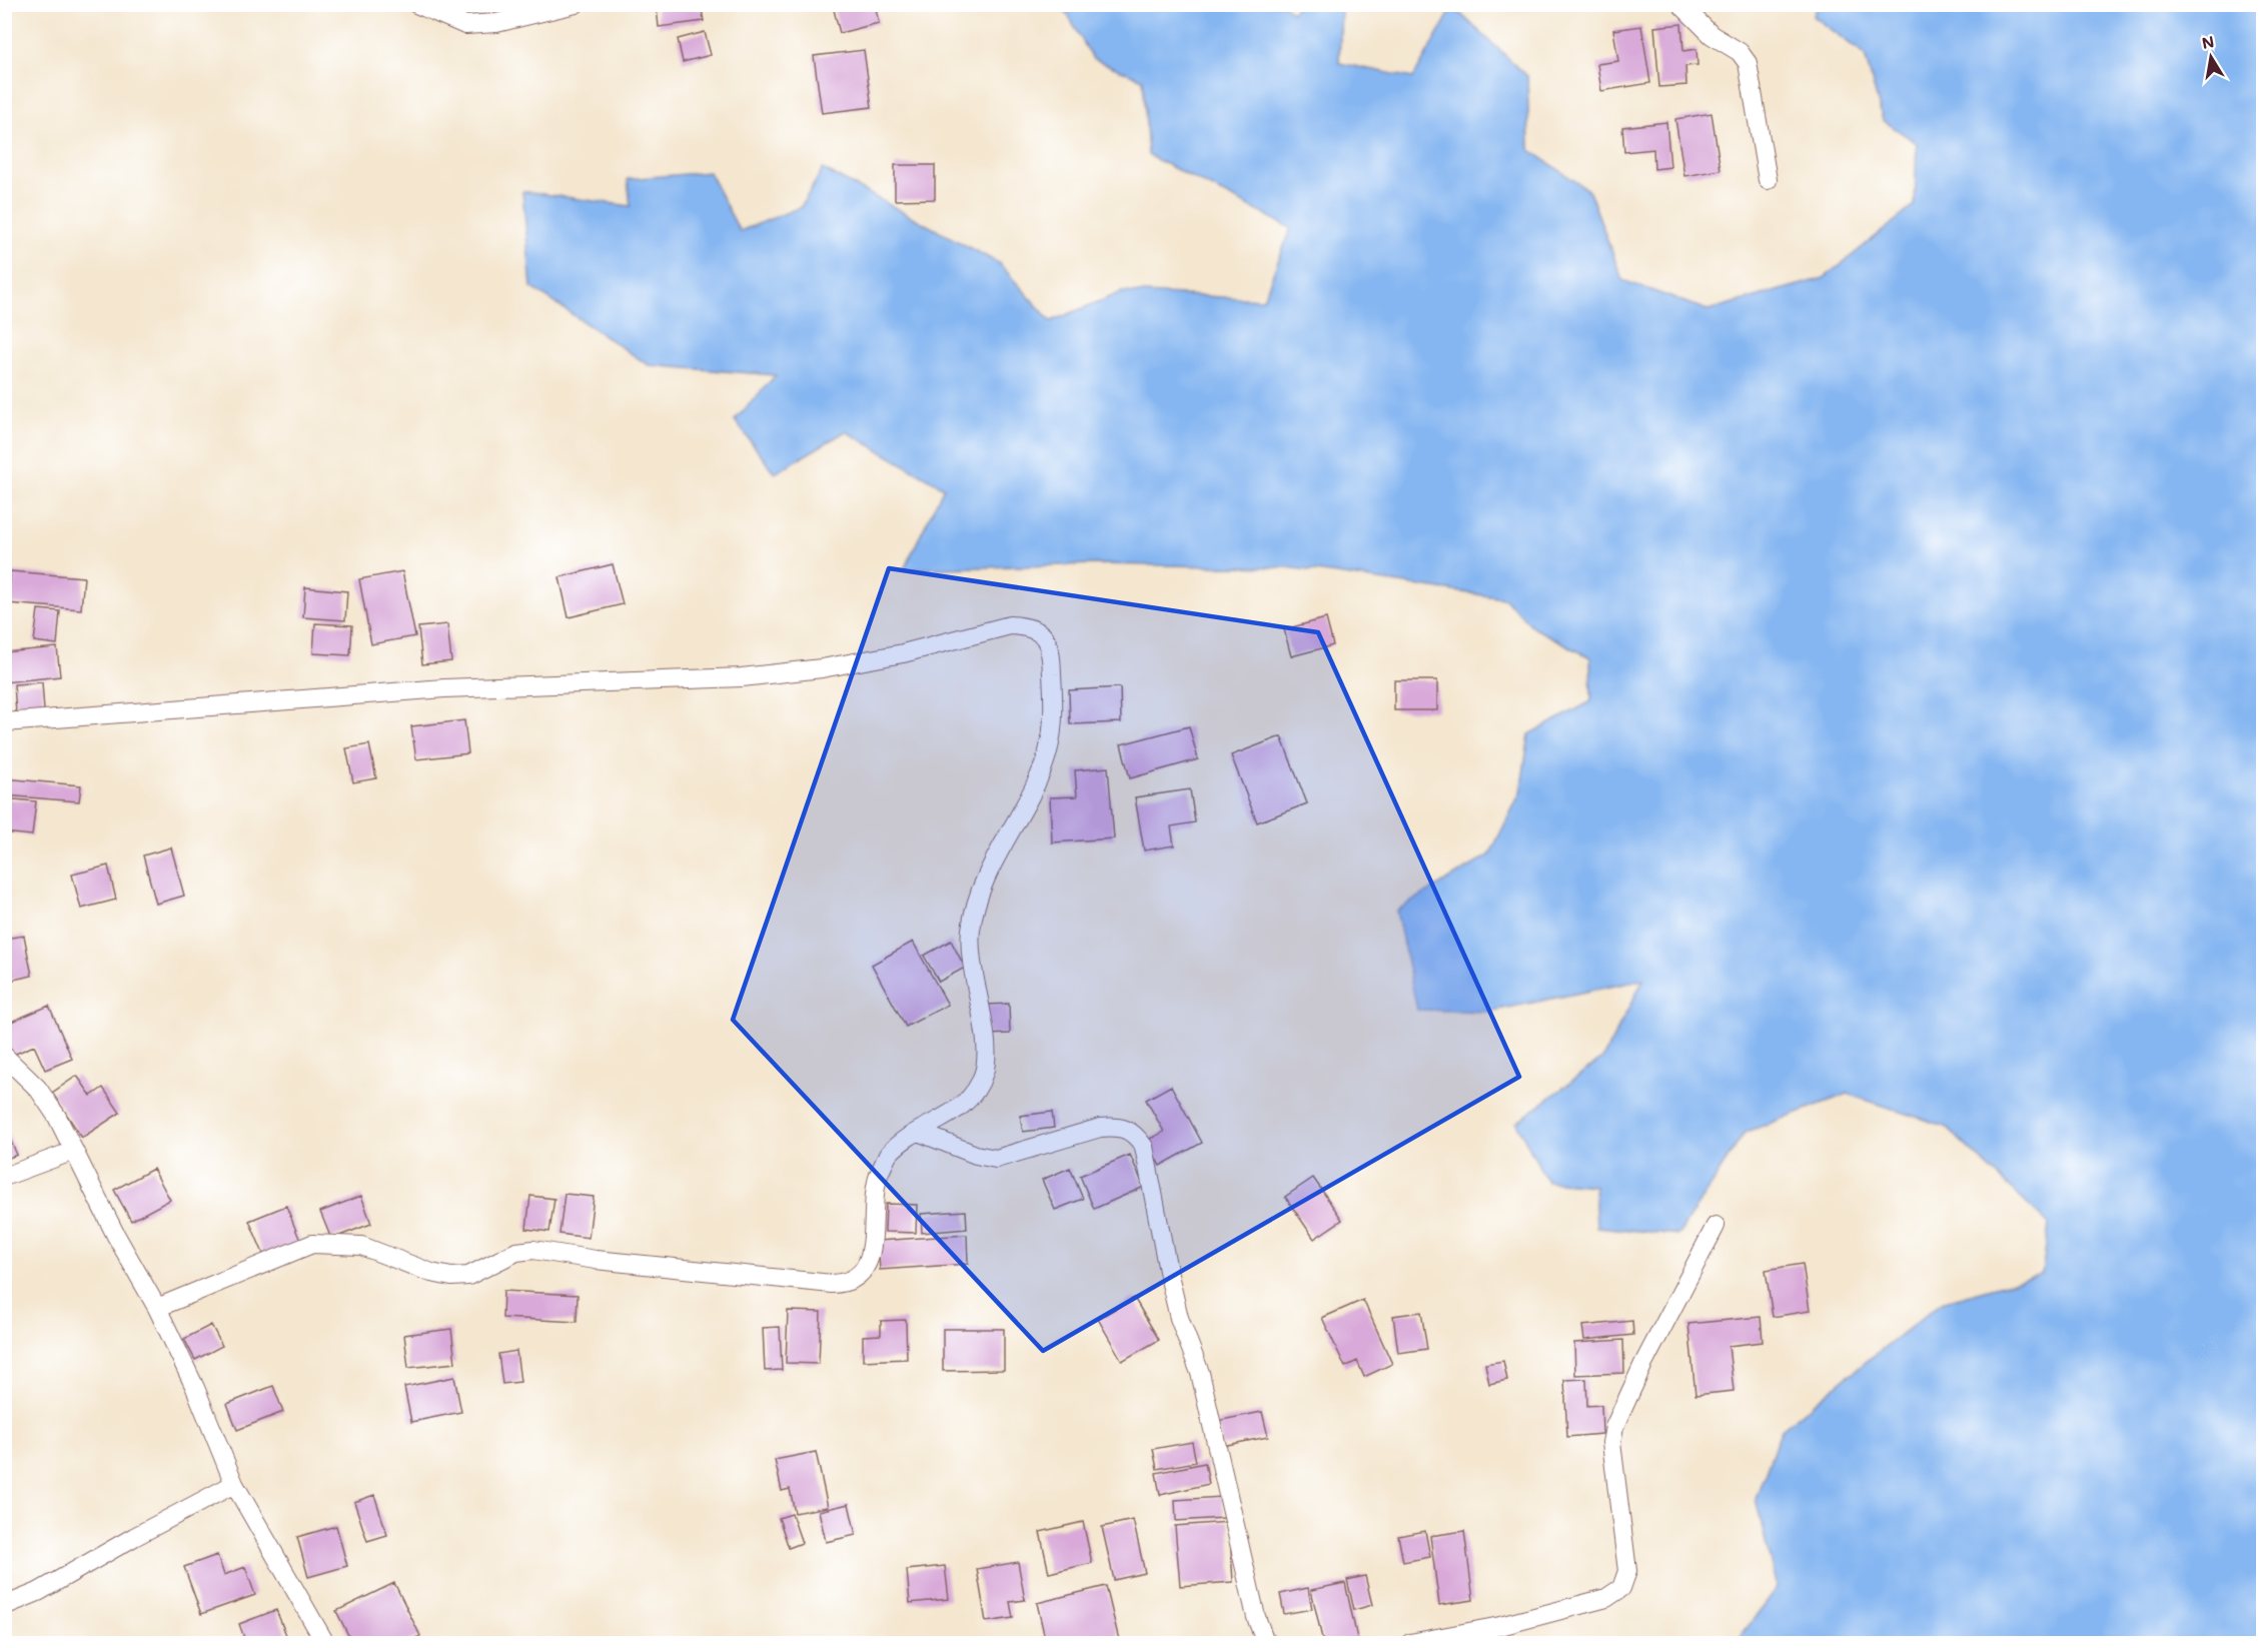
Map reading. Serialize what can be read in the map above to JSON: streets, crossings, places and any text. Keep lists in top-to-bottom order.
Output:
{
  "north": "top"
}
